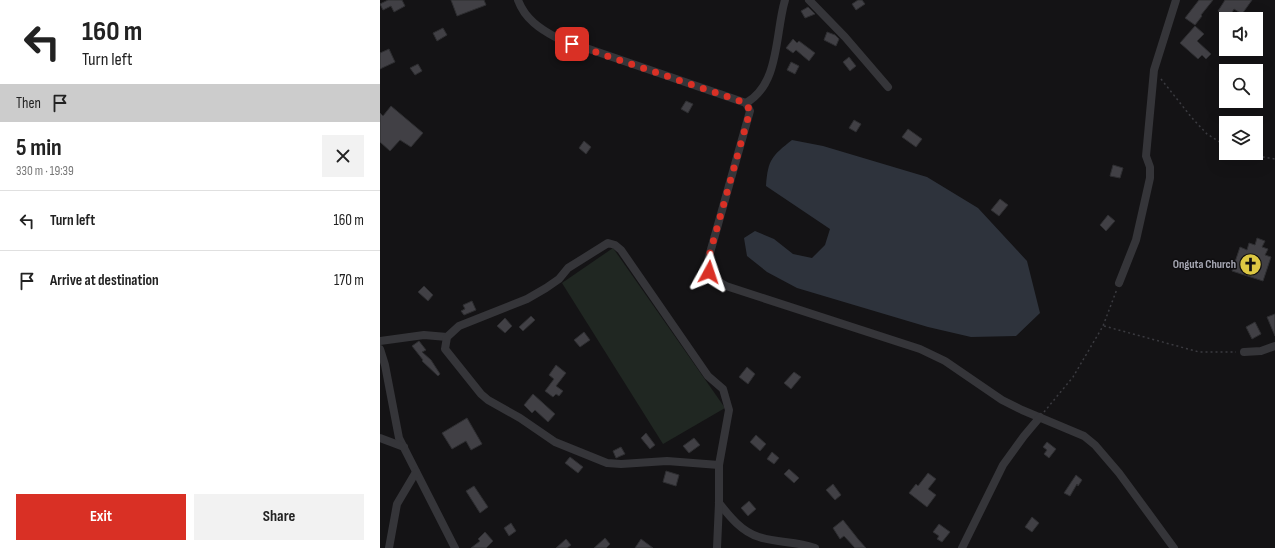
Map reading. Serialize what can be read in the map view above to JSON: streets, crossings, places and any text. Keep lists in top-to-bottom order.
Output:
{
  "places": {
    "church": ["Onguta Church"]
  },
  "page": {
    "turn": ["160 m", "Turn left"],
    "then": "Then",
    "heading": ["5 min", "330 m · 19:39"],
    "list": [
      {
        "name": "Turn left",
        "value": "160 m"
      },
      {
        "name": "Arrive at destination",
        "value": "170 m"
      }
    ],
    "buttons": ["Exit", "Share"]
  }
}
